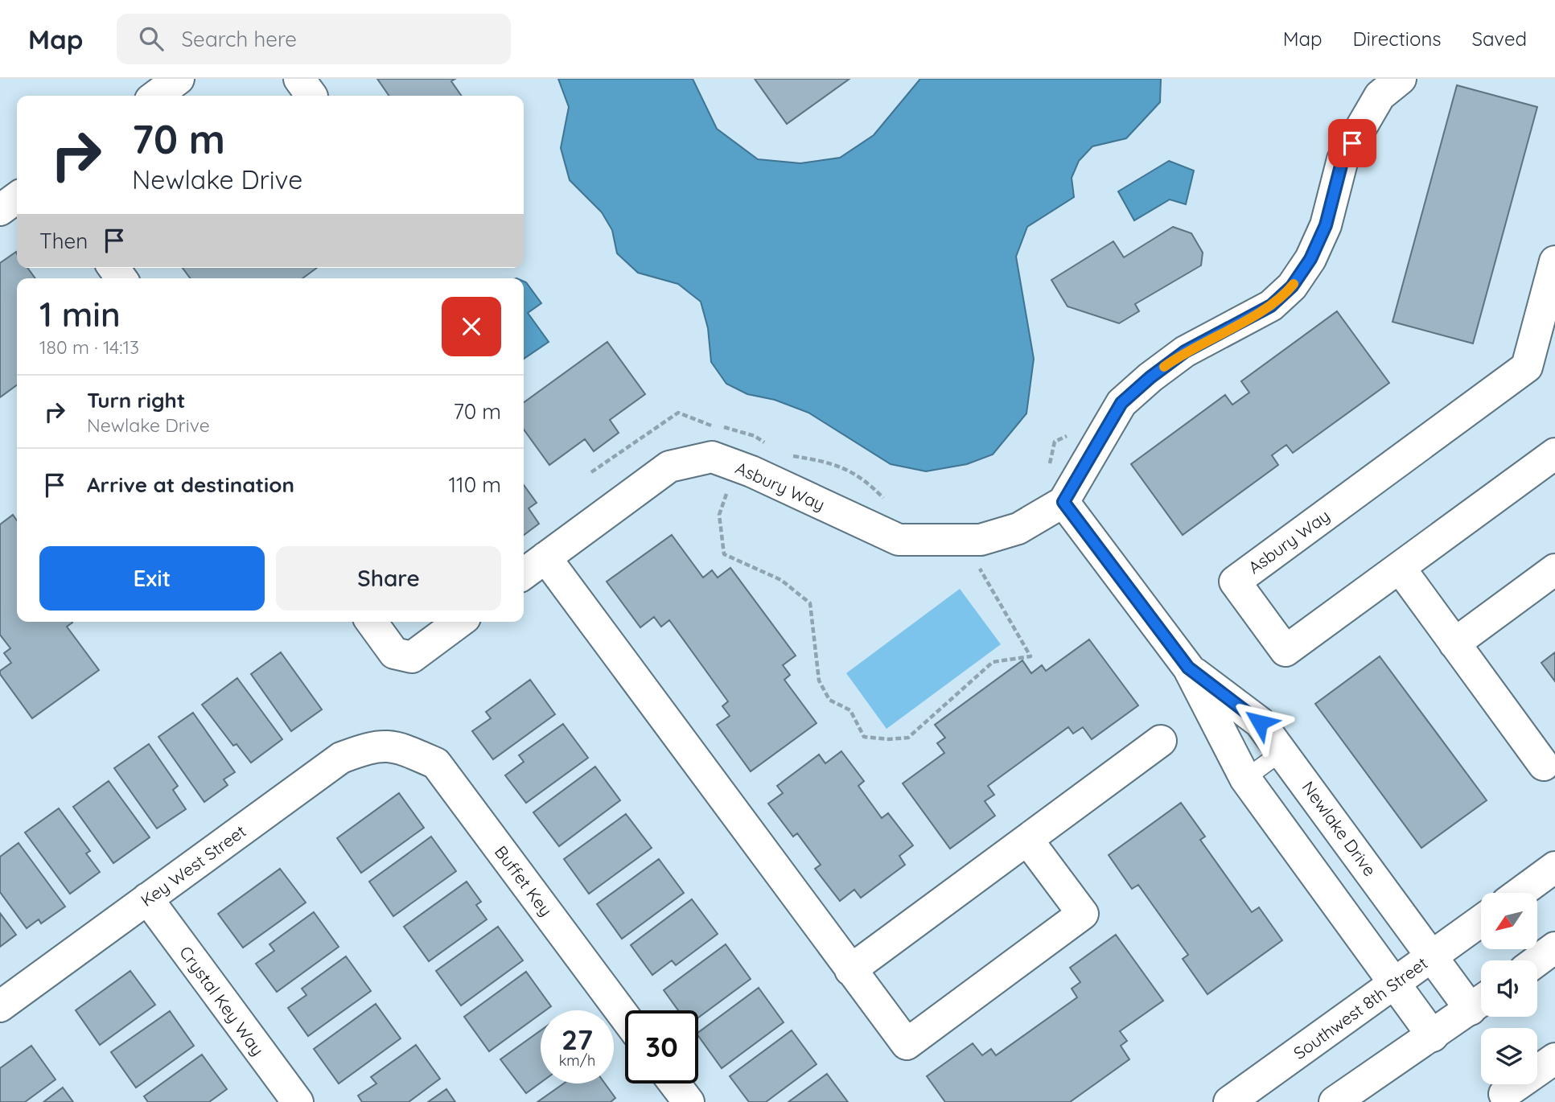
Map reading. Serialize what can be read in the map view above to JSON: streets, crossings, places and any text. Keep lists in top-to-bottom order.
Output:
{
  "streets": {
    "street": [
      "Asbury Way",
      "Newlake Drive",
      "Key West Street",
      "Buffet Key",
      "Crystal Key Way",
      "Southwest 8th Street"
    ]
  },
  "crossings": [
    ["Asbury Way", "Newlake Drive"],
    ["Newlake Drive", "Southwest 8th Street"],
    ["Key West Street", "Buffet Key"],
    ["Key West Street", "Crystal Key Way"]
  ],
  "north": "bottom left",
  "page": {
    "header": "Map",
    "search": "Search here",
    "nav": ["Map", "Directions", "Saved"],
    "turn": ["70 m", "Newlake Drive"],
    "then": "Then",
    "heading": ["1 min", "180 m · 14:13"],
    "list": [
      {
        "name": "Turn right",
        "note": "Newlake Drive",
        "value": "70 m"
      },
      {
        "name": "Arrive at destination",
        "value": "110 m"
      }
    ],
    "buttons": ["Exit", "Share"],
    "speed": "27 km/h",
    "limit": "30"
  }
}
